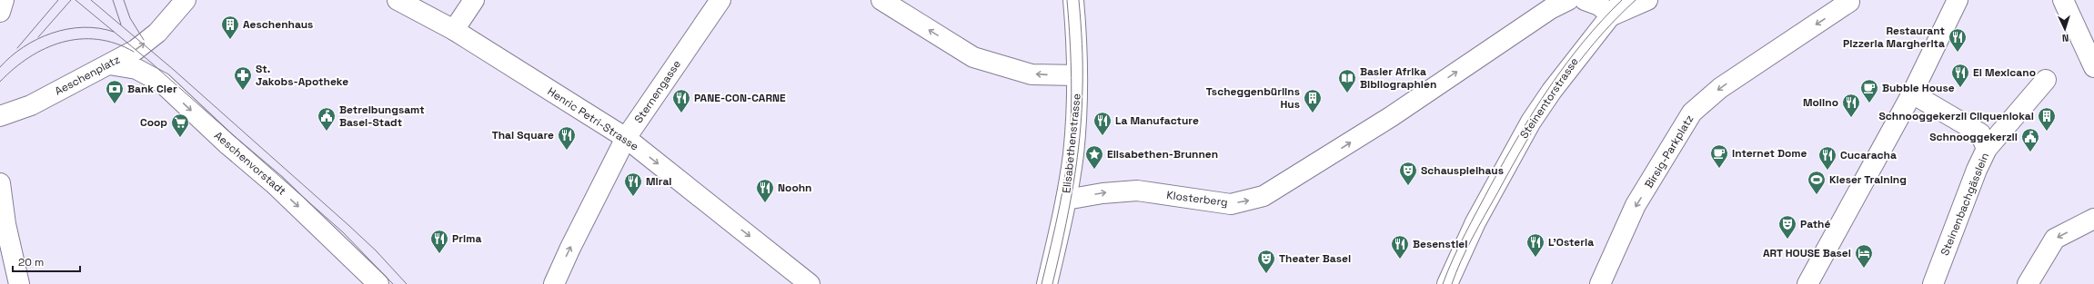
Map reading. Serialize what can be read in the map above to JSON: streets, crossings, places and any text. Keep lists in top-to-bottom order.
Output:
{
  "streets": {
    "street": [
      "Aeschenplatz",
      "Sternengasse",
      "Steinentorstrasse",
      "Henric Petri-Strasse",
      "Elisabethenstrasse",
      "Birsig-Parkplatz",
      "Aeschenvorstadt",
      "Klosterberg",
      "Steinenbachgässlein"
    ]
  },
  "crossings": [
    ["Aeschenplatz", "Aeschenvorstadt"],
    ["Sternengasse", "Henric Petri-Strasse"],
    ["Elisabethenstrasse", "Klosterberg"]
  ],
  "one_way": [
    "Aeschenplatz",
    "Sternengasse",
    "Henric Petri-Strasse",
    "Aeschenvorstadt",
    "Klosterberg"
  ],
  "places": {
    "building": ["Aeschenhaus", "Tscheggenbürlins Hus", "Schnooggekerzli Cliquenlokal"],
    "restaurant": [
      "Restaurant Pizzeria Margherita",
      "El Mexicano",
      "PANE-CON-CARNE",
      "Molino",
      "La Manufacture",
      "Thai Square",
      "Cucaracha",
      "Mirai",
      "Noohn",
      "Prima",
      "L'Osteria",
      "Besenstiel"
    ],
    "pharmacy": ["St. Jakobs-Apotheke"],
    "library": ["Basler Afrika Bibliographien"],
    "cafe": ["Bubble House", "Internet Dome"],
    "bank": ["Bank Cler"],
    "public building": ["Betreibungsamt Basel-Stadt", "Schnooggekerzli"],
    "supermarket": ["Coop"],
    "place": ["Elisabethen-Brunnen"],
    "theatre": ["Schauspielhaus", "Pathé", "Theater Basel"],
    "sports": ["Kieser Training"],
    "hotel": ["ART HOUSE Basel"]
  },
  "scale_bar": "20 m",
  "north": "bottom"
}
